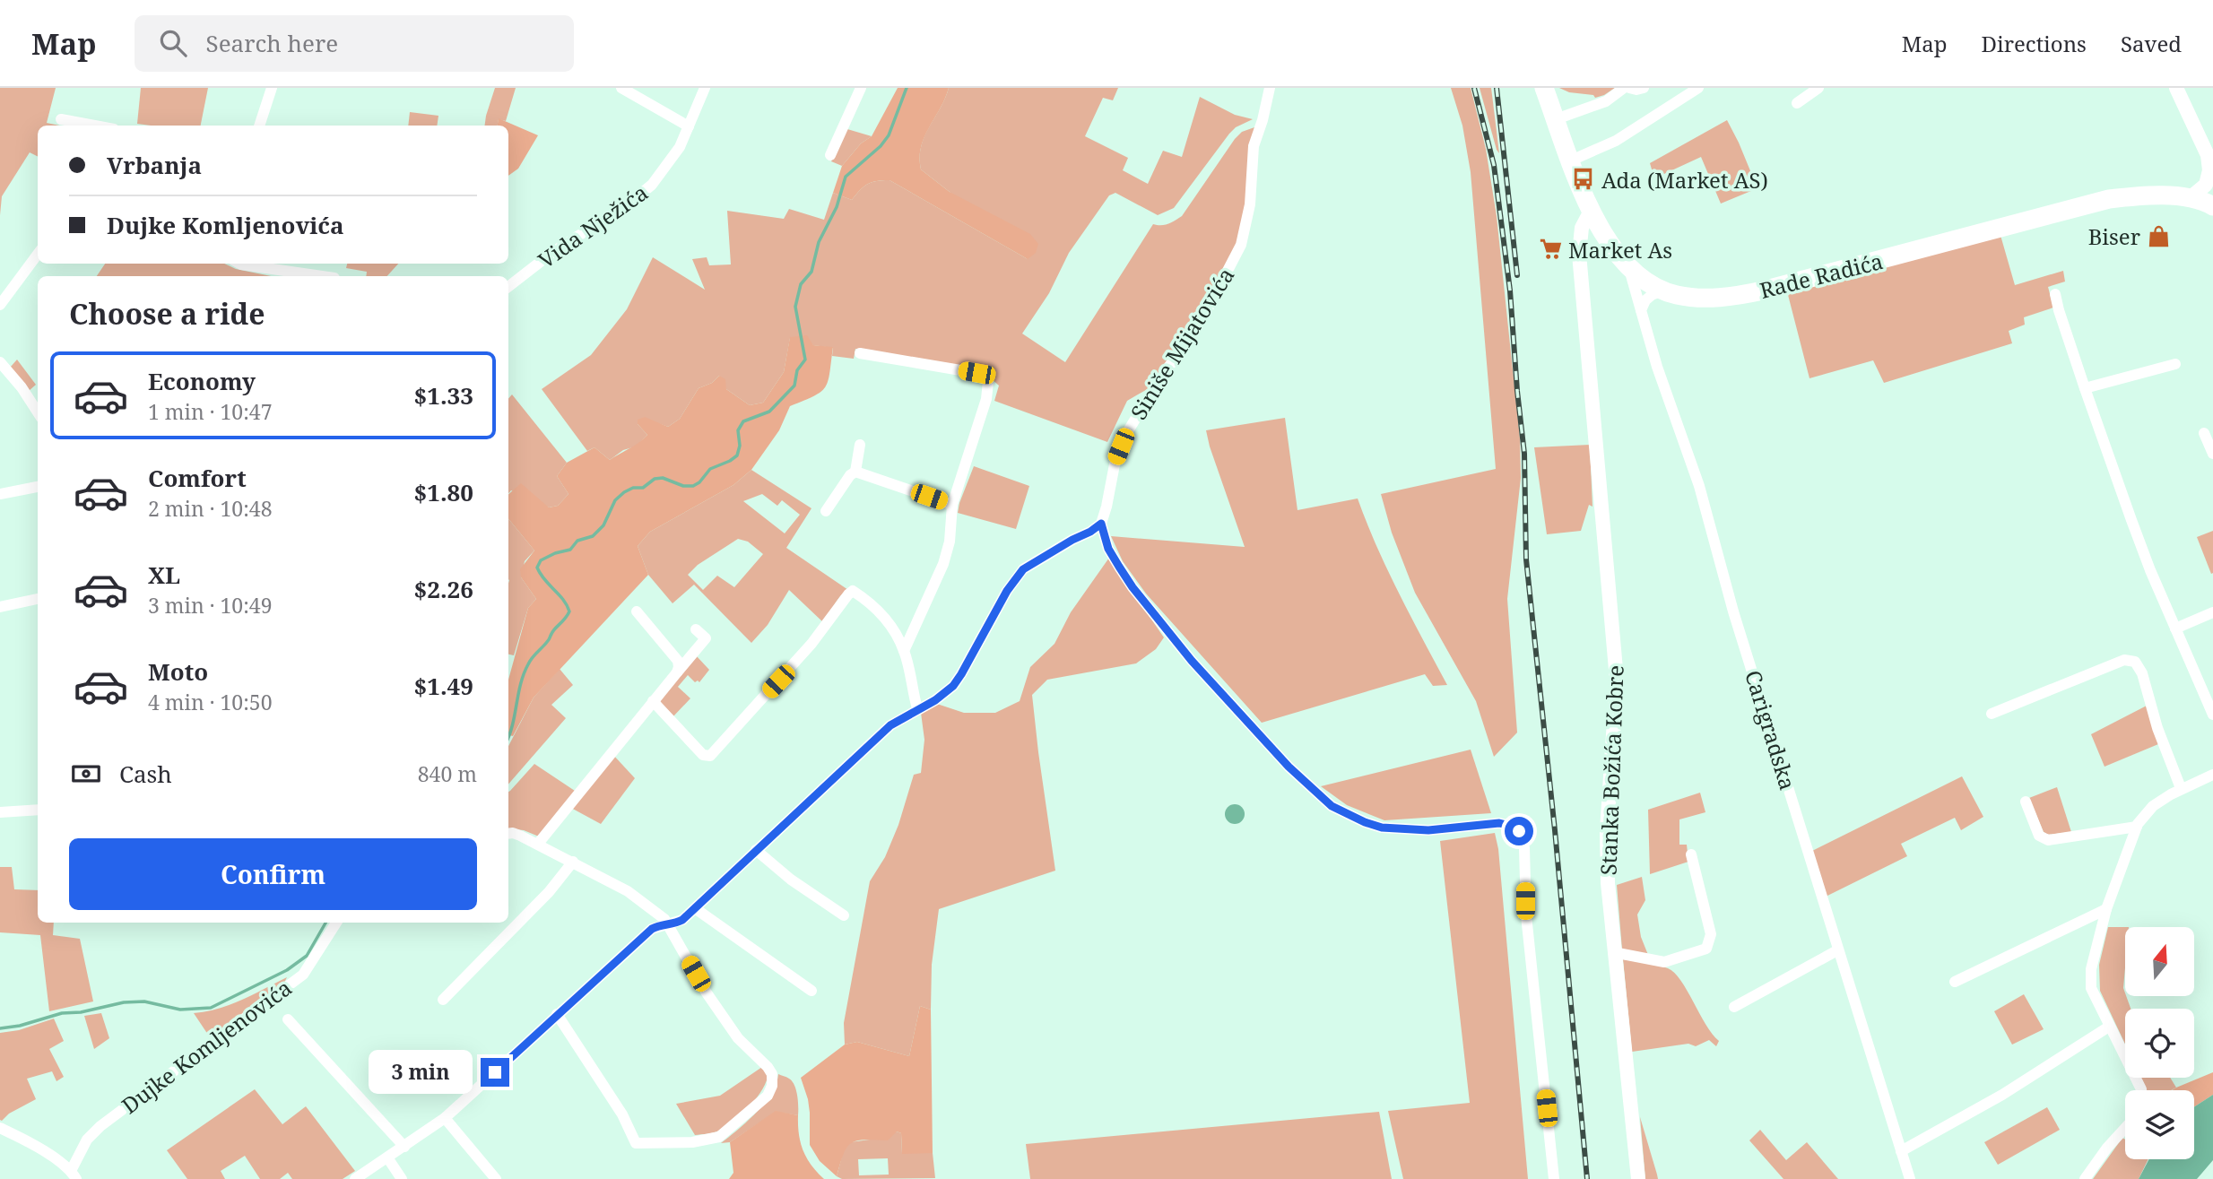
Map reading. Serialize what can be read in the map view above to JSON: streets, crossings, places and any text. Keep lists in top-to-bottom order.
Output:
{
  "streets": {
    "main road": ["Rade Radića"],
    "street": [
      "Vida Nježića",
      "Siniše Mijatovića",
      "Carigradska",
      "Stanka Božića Kobre",
      "Dujke Komljenovića"
    ]
  },
  "crossings": [
    ["Rade Radića", "Carigradska"],
    ["Rade Radića", "Stanka Božića Kobre"]
  ],
  "places": {
    "bus stop": ["Ada (Market AS)"],
    "shop": ["Biser"],
    "supermarket": ["Market As"]
  },
  "north": "top",
  "page": {
    "header": "Map",
    "search": "Search here",
    "nav": ["Map", "Directions", "Saved"],
    "banner": ["Vrbanja", "Dujke Komljenovića"],
    "heading": "Choose a ride",
    "list": [
      {
        "name": "Economy",
        "note": "1 min · 10:47",
        "value": "$1.33"
      },
      {
        "name": "Comfort",
        "note": "2 min · 10:48",
        "value": "$1.80"
      },
      {
        "name": "XL",
        "note": "3 min · 10:49",
        "value": "$2.26"
      },
      {
        "name": "Moto",
        "note": "4 min · 10:50",
        "value": "$1.49"
      }
    ],
    "pay": ["Cash", "840 m"],
    "buttons": "Confirm",
    "bubble": "3 min"
  }
}
